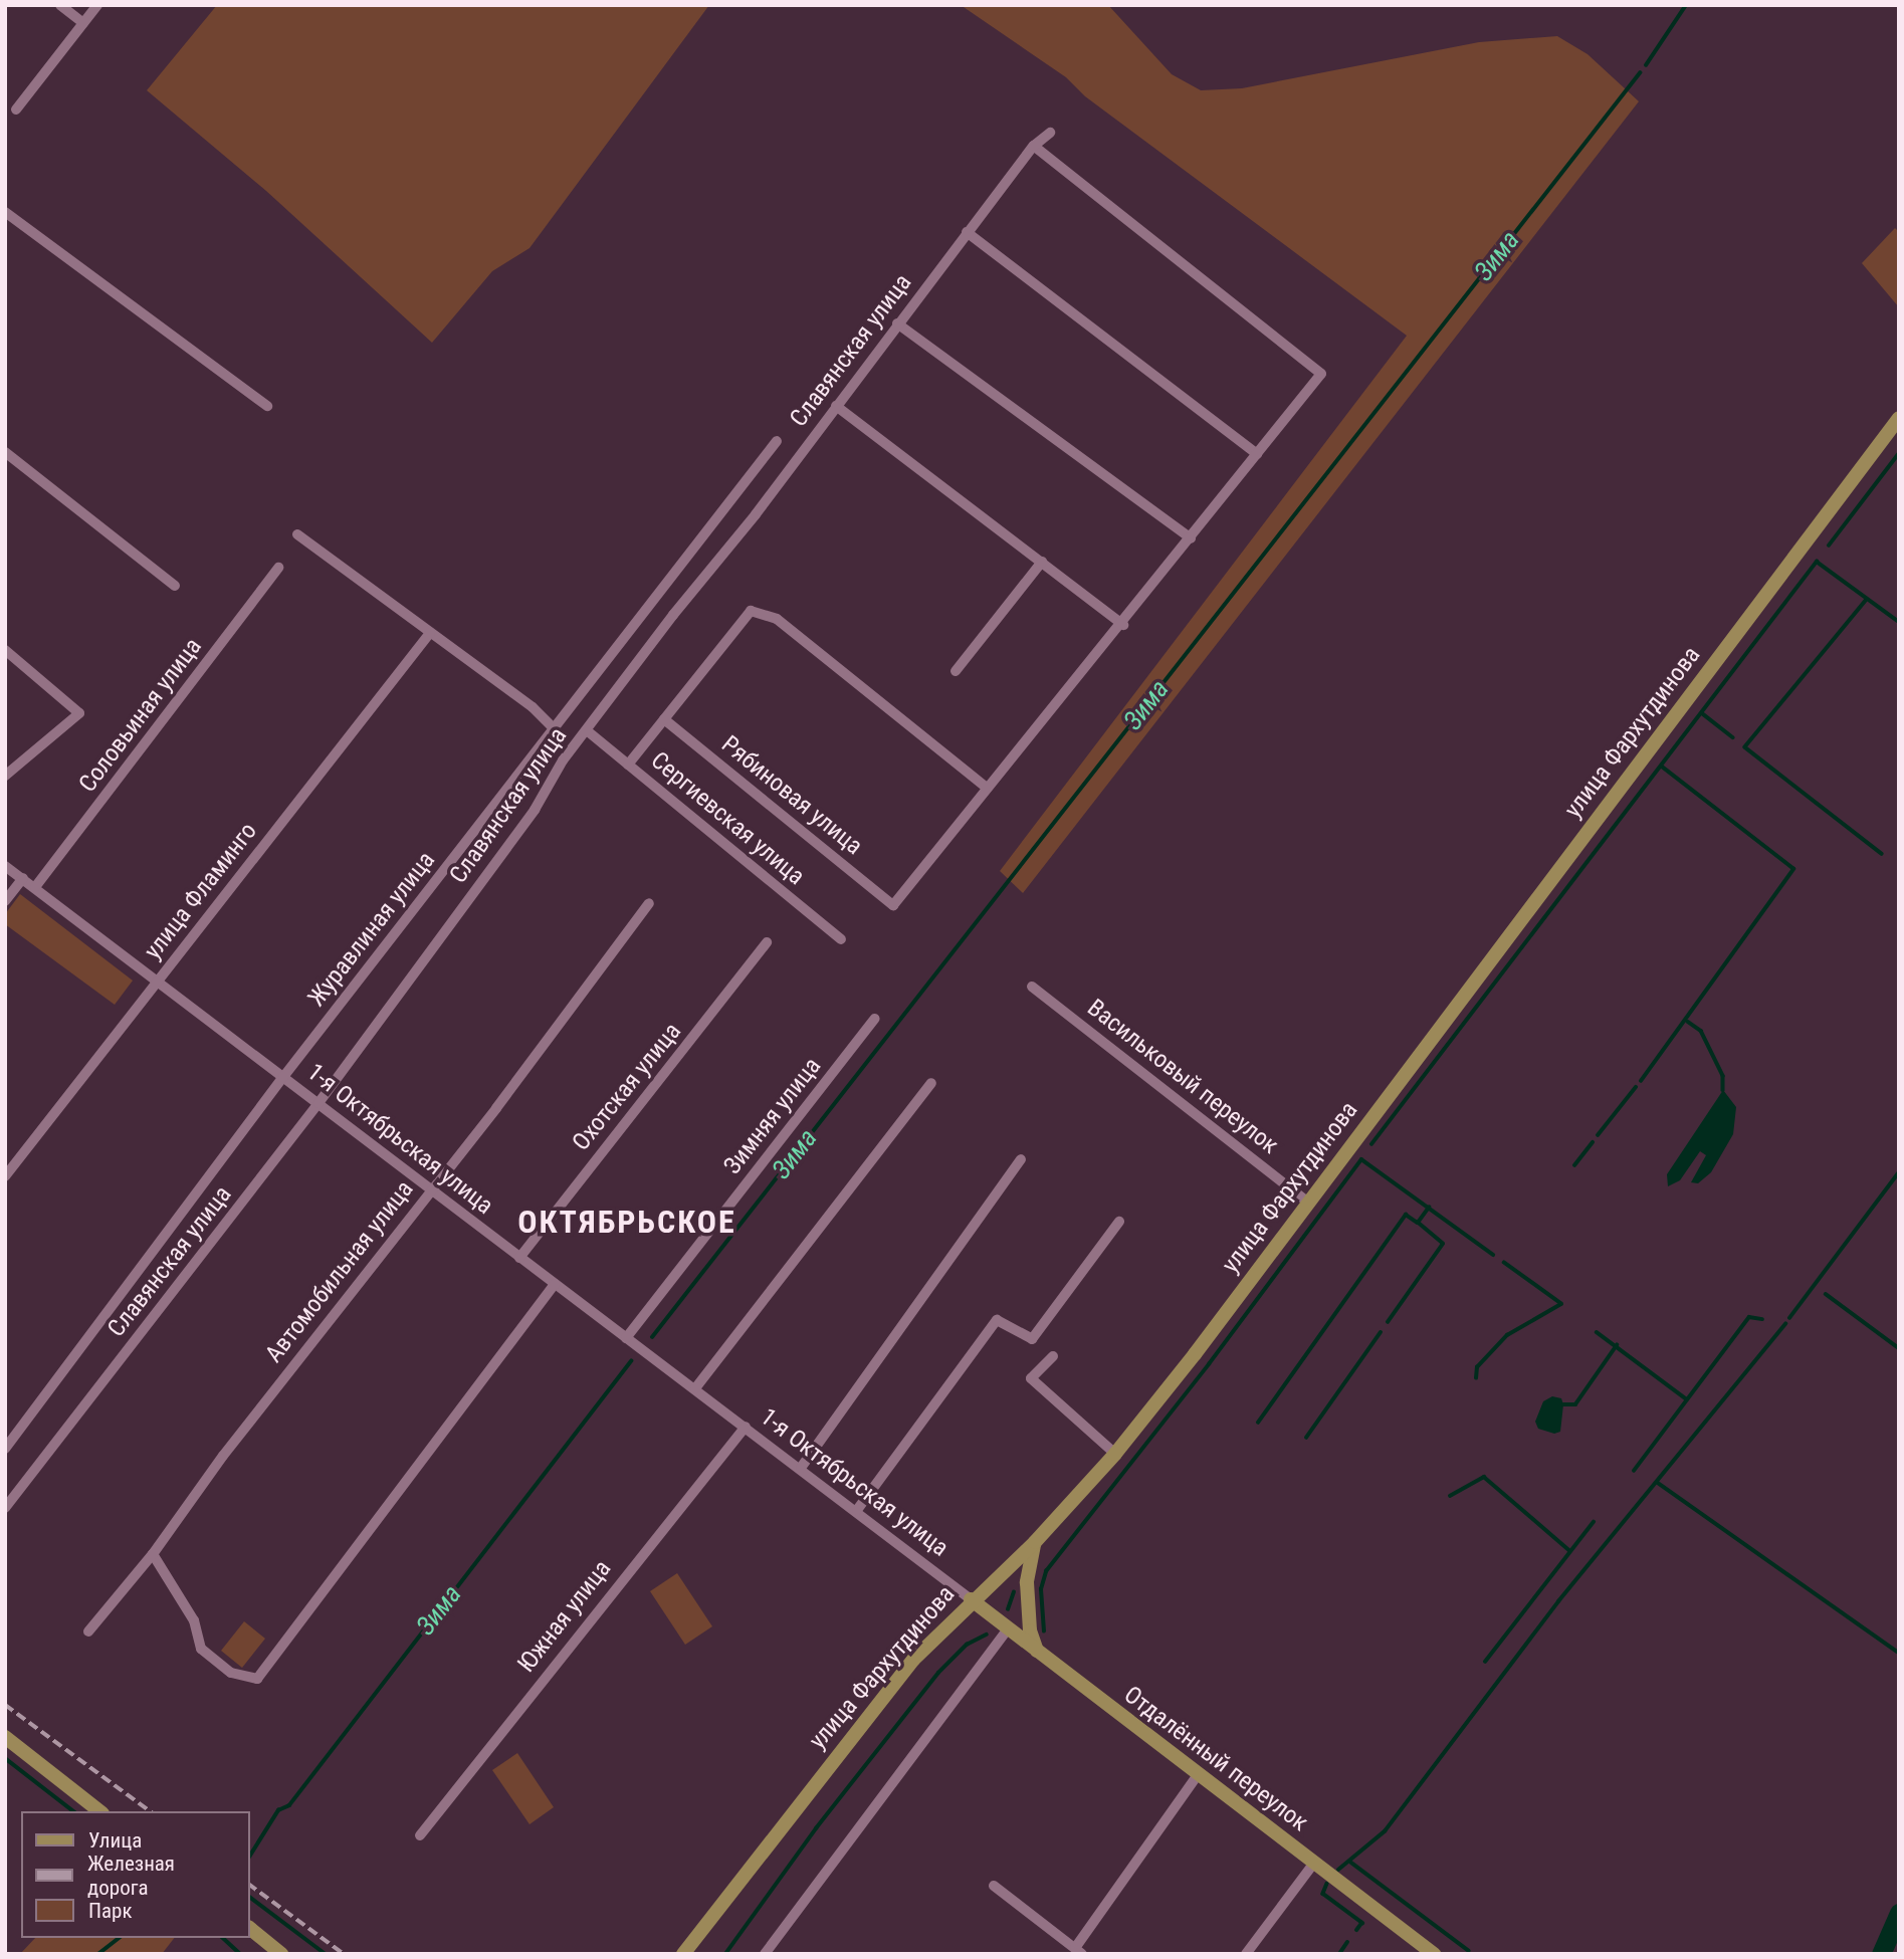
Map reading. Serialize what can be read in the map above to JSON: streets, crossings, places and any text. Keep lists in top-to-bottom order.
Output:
{
  "streets": {
    "main road": ["улица Фархутдинова", "Отдалённый переулок"],
    "street": [
      "Славянская улица",
      "Соловьиная улица",
      "Рябиновая улица",
      "Сергиевская улица",
      "улица Фламинго",
      "Журавлиная улица",
      "Васильковый переулок",
      "Охотская улица",
      "Зимняя улица",
      "1-я Октябрьская улица",
      "Автомобильная улица",
      "Южная улица"
    ]
  },
  "crossings": [
    ["Славянская улица", "Сергиевская улица"],
    ["Славянская улица", "1-я Октябрьская улица"],
    ["Соловьиная улица", "1-я Октябрьская улица"],
    ["улица Фархутдинова", "Васильковый переулок"],
    ["улица Фархутдинова", "1-я Октябрьская улица"],
    ["улица Фархутдинова", "Отдалённый переулок"],
    ["улица Фламинго", "1-я Октябрьская улица"],
    ["Журавлиная улица", "1-я Октябрьская улица"],
    ["Охотская улица", "1-я Октябрьская улица"],
    ["Зимняя улица", "1-я Октябрьская улица"],
    ["1-я Октябрьская улица", "Автомобильная улица"],
    ["1-я Октябрьская улица", "Южная улица"],
    ["1-я Октябрьская улица", "Отдалённый переулок"]
  ],
  "districts": ["ОКТЯБРЬСКОЕ"],
  "water": ["Зима"],
  "legend": ["Улица", "Железная дорога", "Парк"]
}
